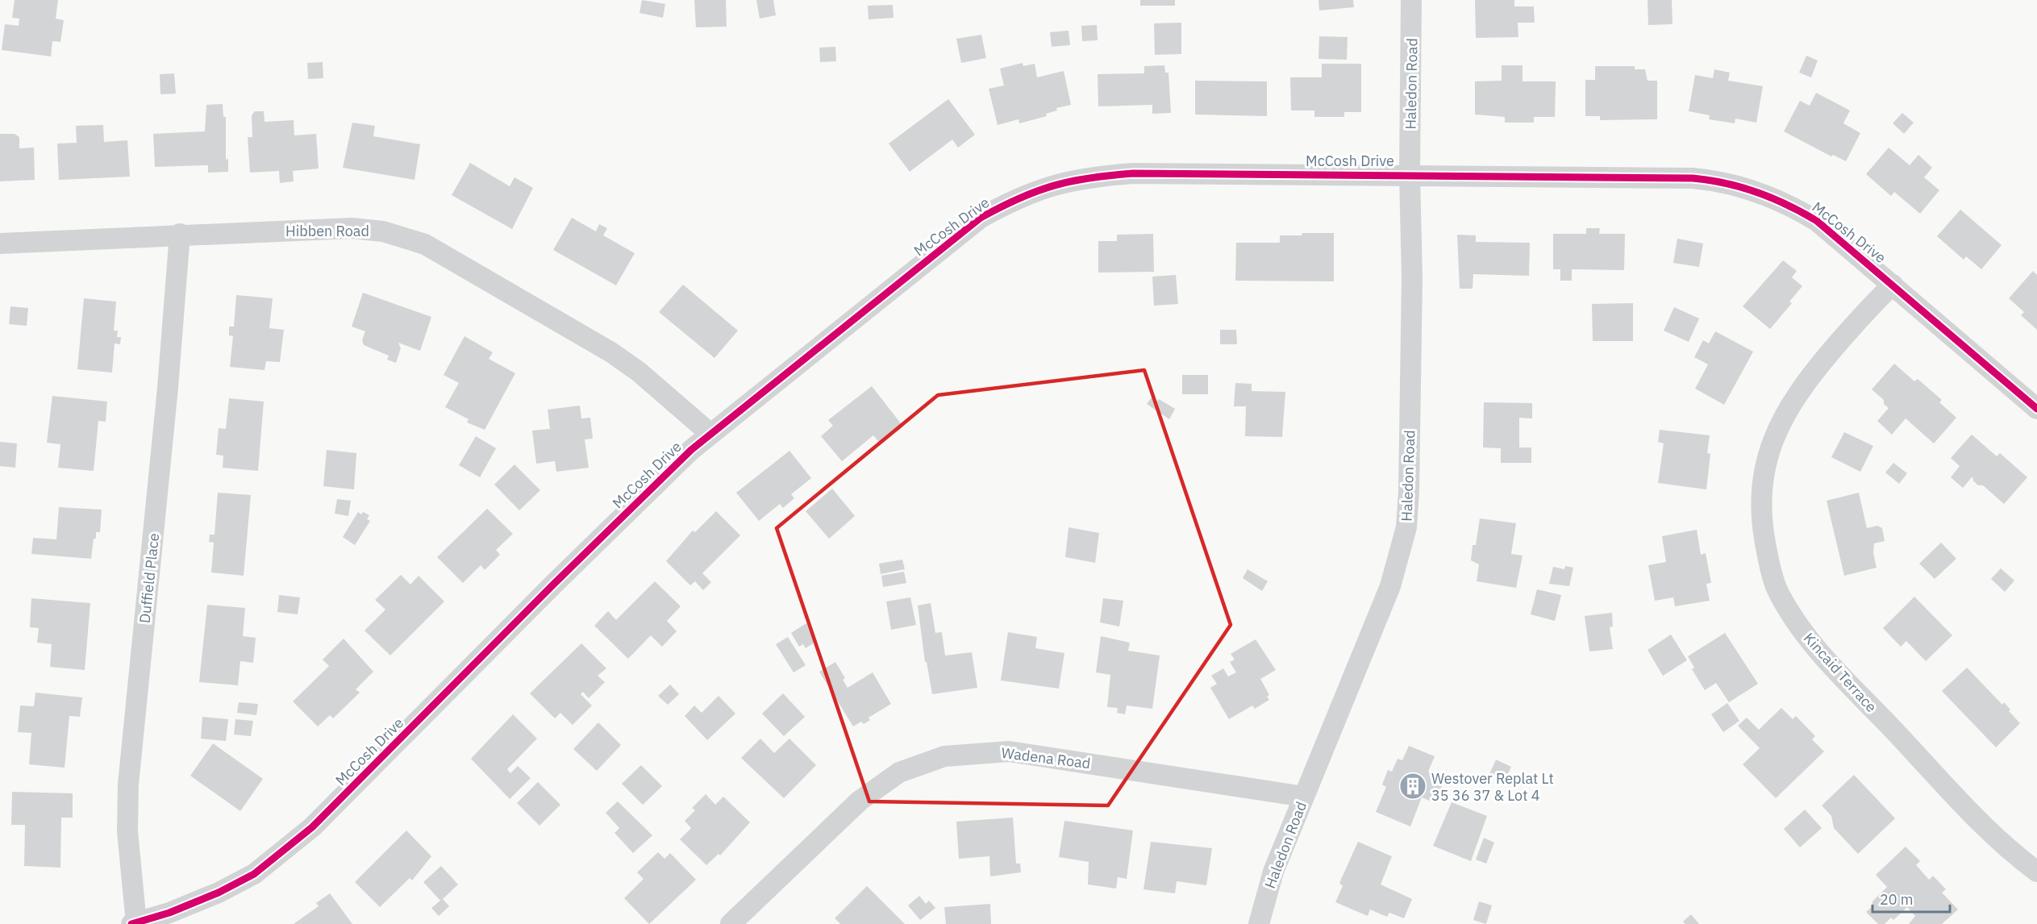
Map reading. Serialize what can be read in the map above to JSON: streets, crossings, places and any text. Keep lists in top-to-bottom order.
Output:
{
  "streets": {
    "street": [
      "Haledon Road",
      "McCosh Drive",
      "Hibben Road",
      "Duffield Place",
      "Kincaid Terrace",
      "Wadena Road"
    ]
  },
  "crossings": [
    ["Haledon Road", "McCosh Drive"],
    ["Haledon Road", "Wadena Road"],
    ["McCosh Drive", "Hibben Road"],
    ["McCosh Drive", "Duffield Place"],
    ["McCosh Drive", "Kincaid Terrace"],
    ["Hibben Road", "Duffield Place"]
  ],
  "places": {
    "building": ["Westover Replat Lt 35 36 37 & Lot 4"]
  },
  "scale_bar": "20 m"
}
